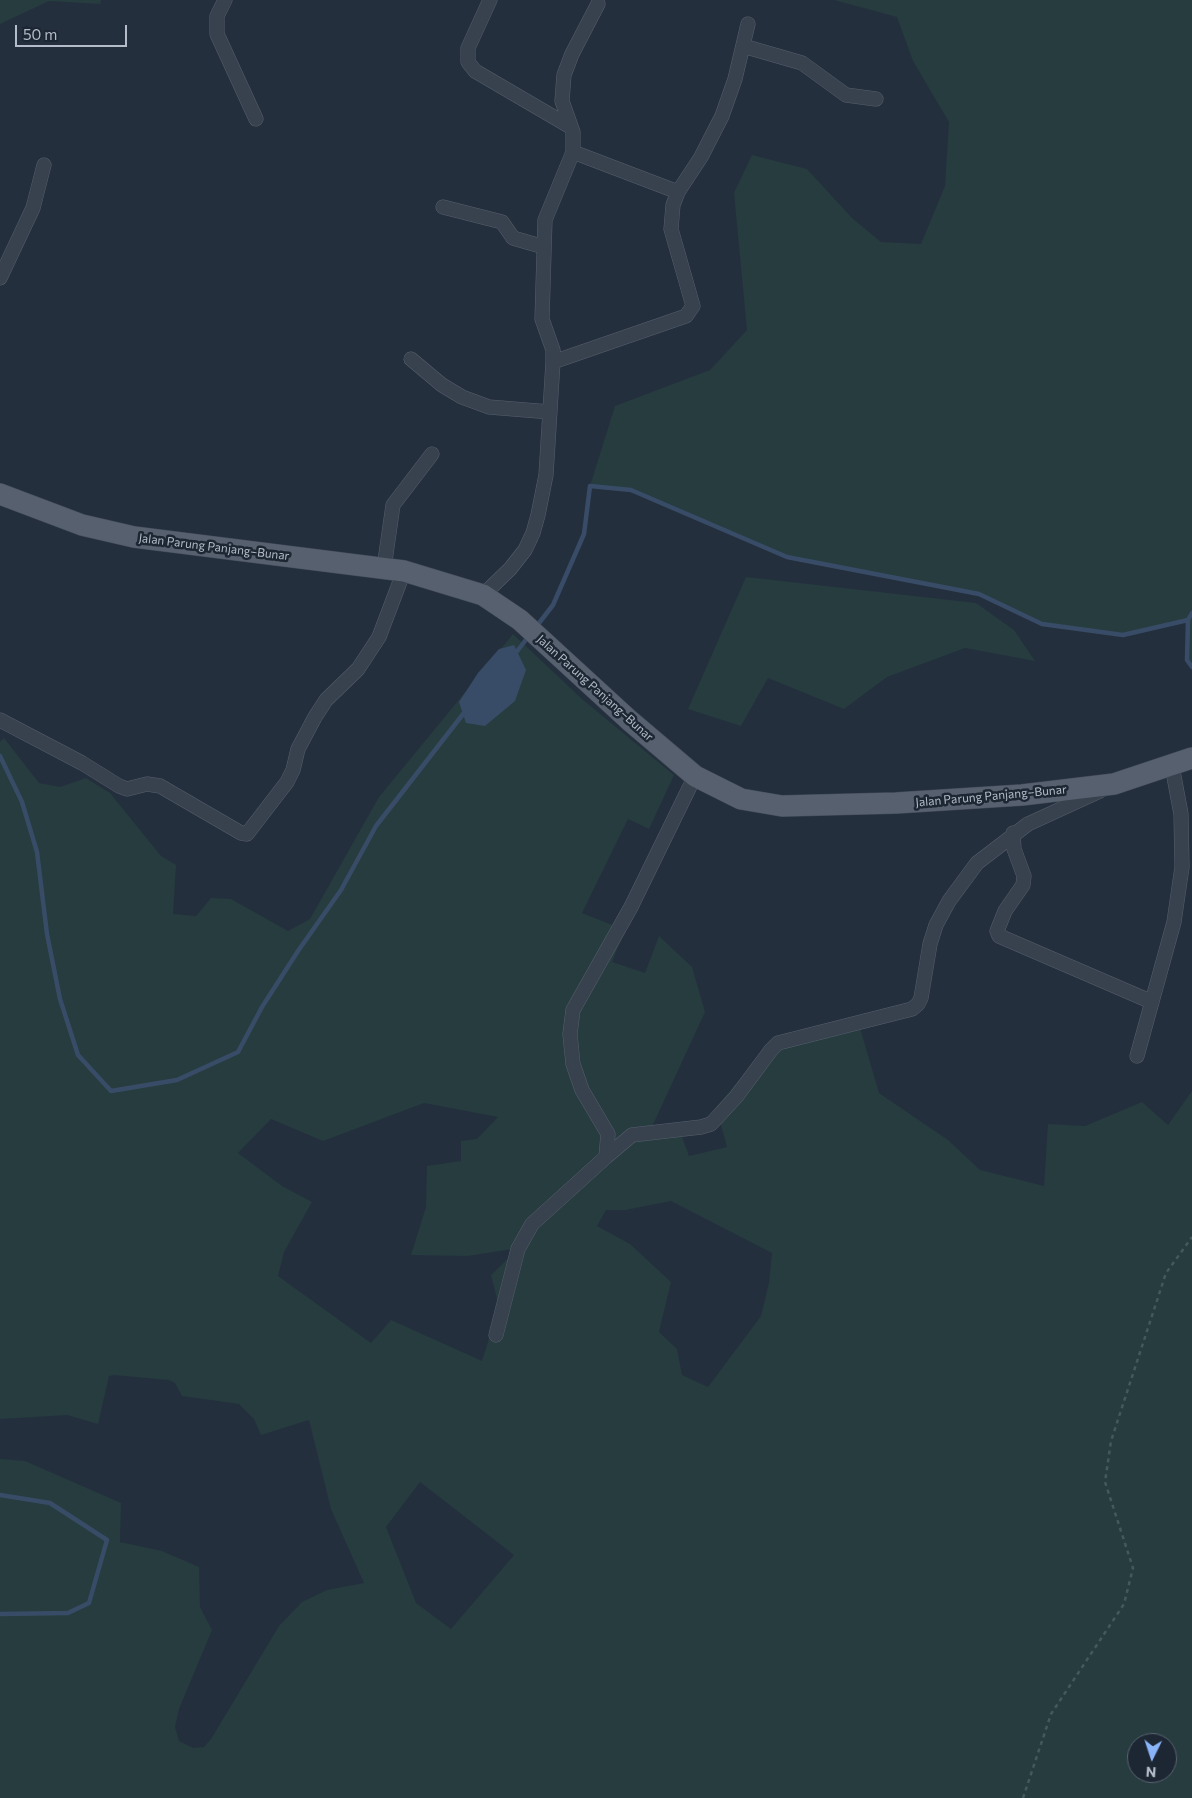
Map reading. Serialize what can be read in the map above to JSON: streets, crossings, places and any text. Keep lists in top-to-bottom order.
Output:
{
  "streets": {
    "main road": ["Jalan Parung Panjang–Bunar"]
  },
  "scale_bar": "50 m",
  "north": "bottom"
}
